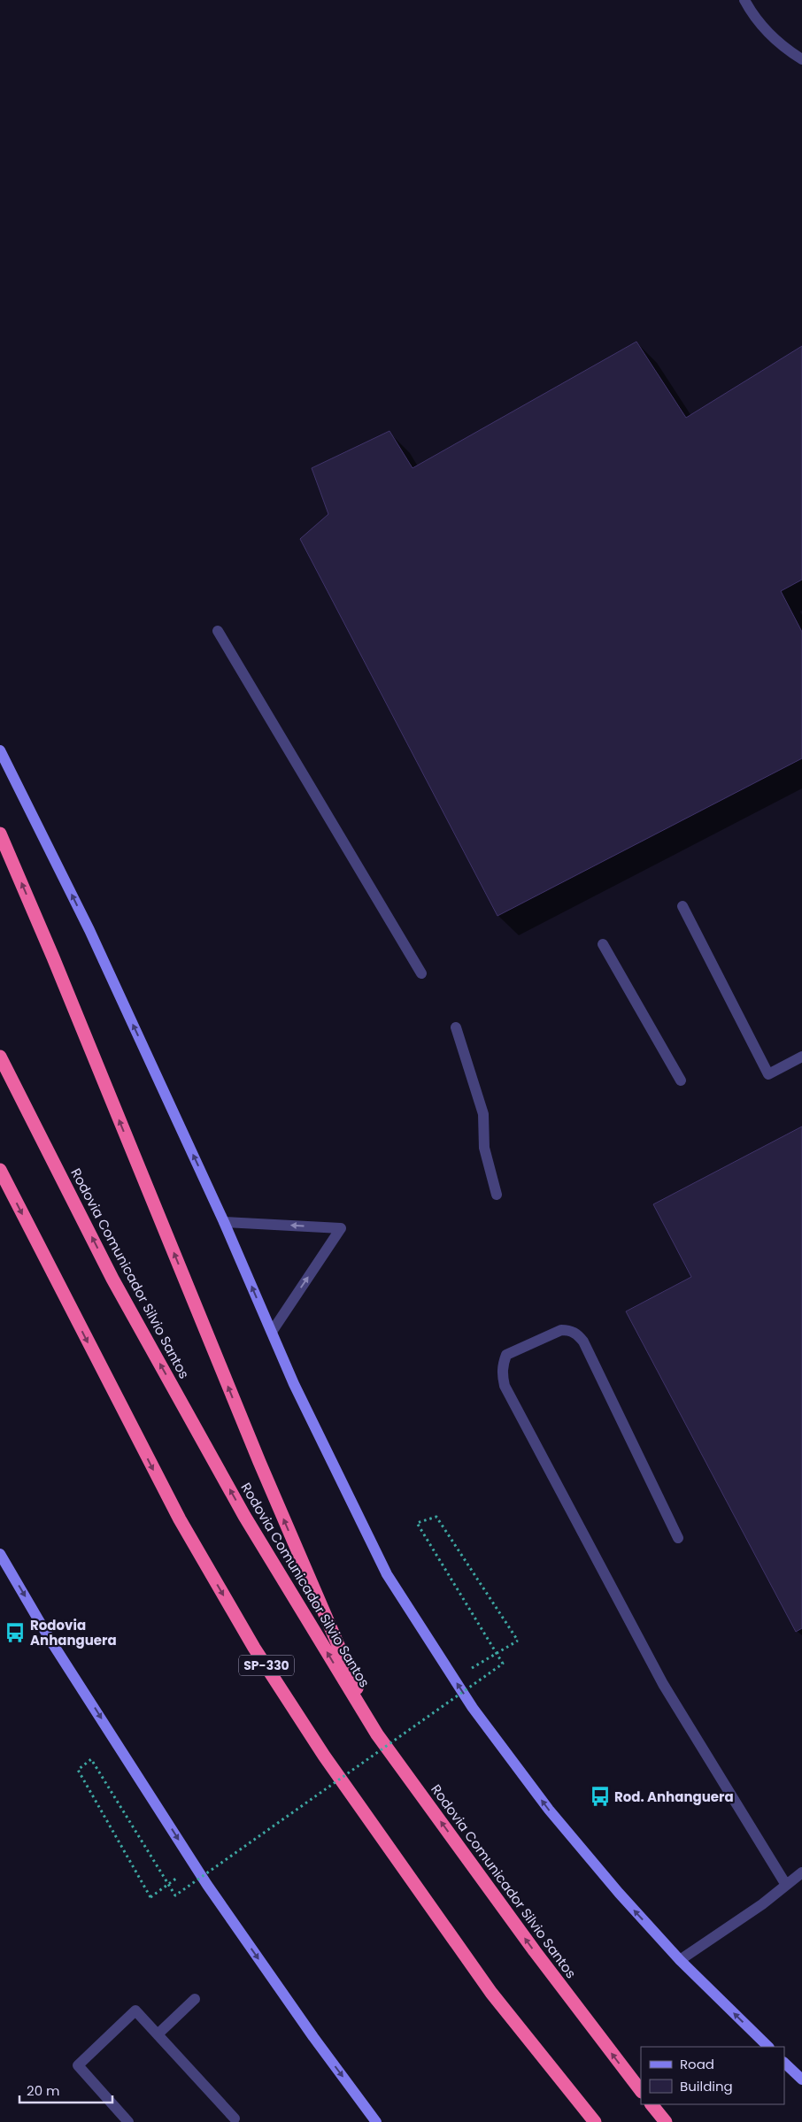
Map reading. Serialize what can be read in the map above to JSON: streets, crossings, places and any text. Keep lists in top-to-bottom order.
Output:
{
  "streets": {
    "highway": ["Rodovia Comunicador Silvio Santos", "SP-330"]
  },
  "places": {
    "bus stop": ["Rodovia Anhanguera", "Rod. Anhanguera"]
  },
  "legend": ["Road", "Building"],
  "scale_bar": "20 m"
}
